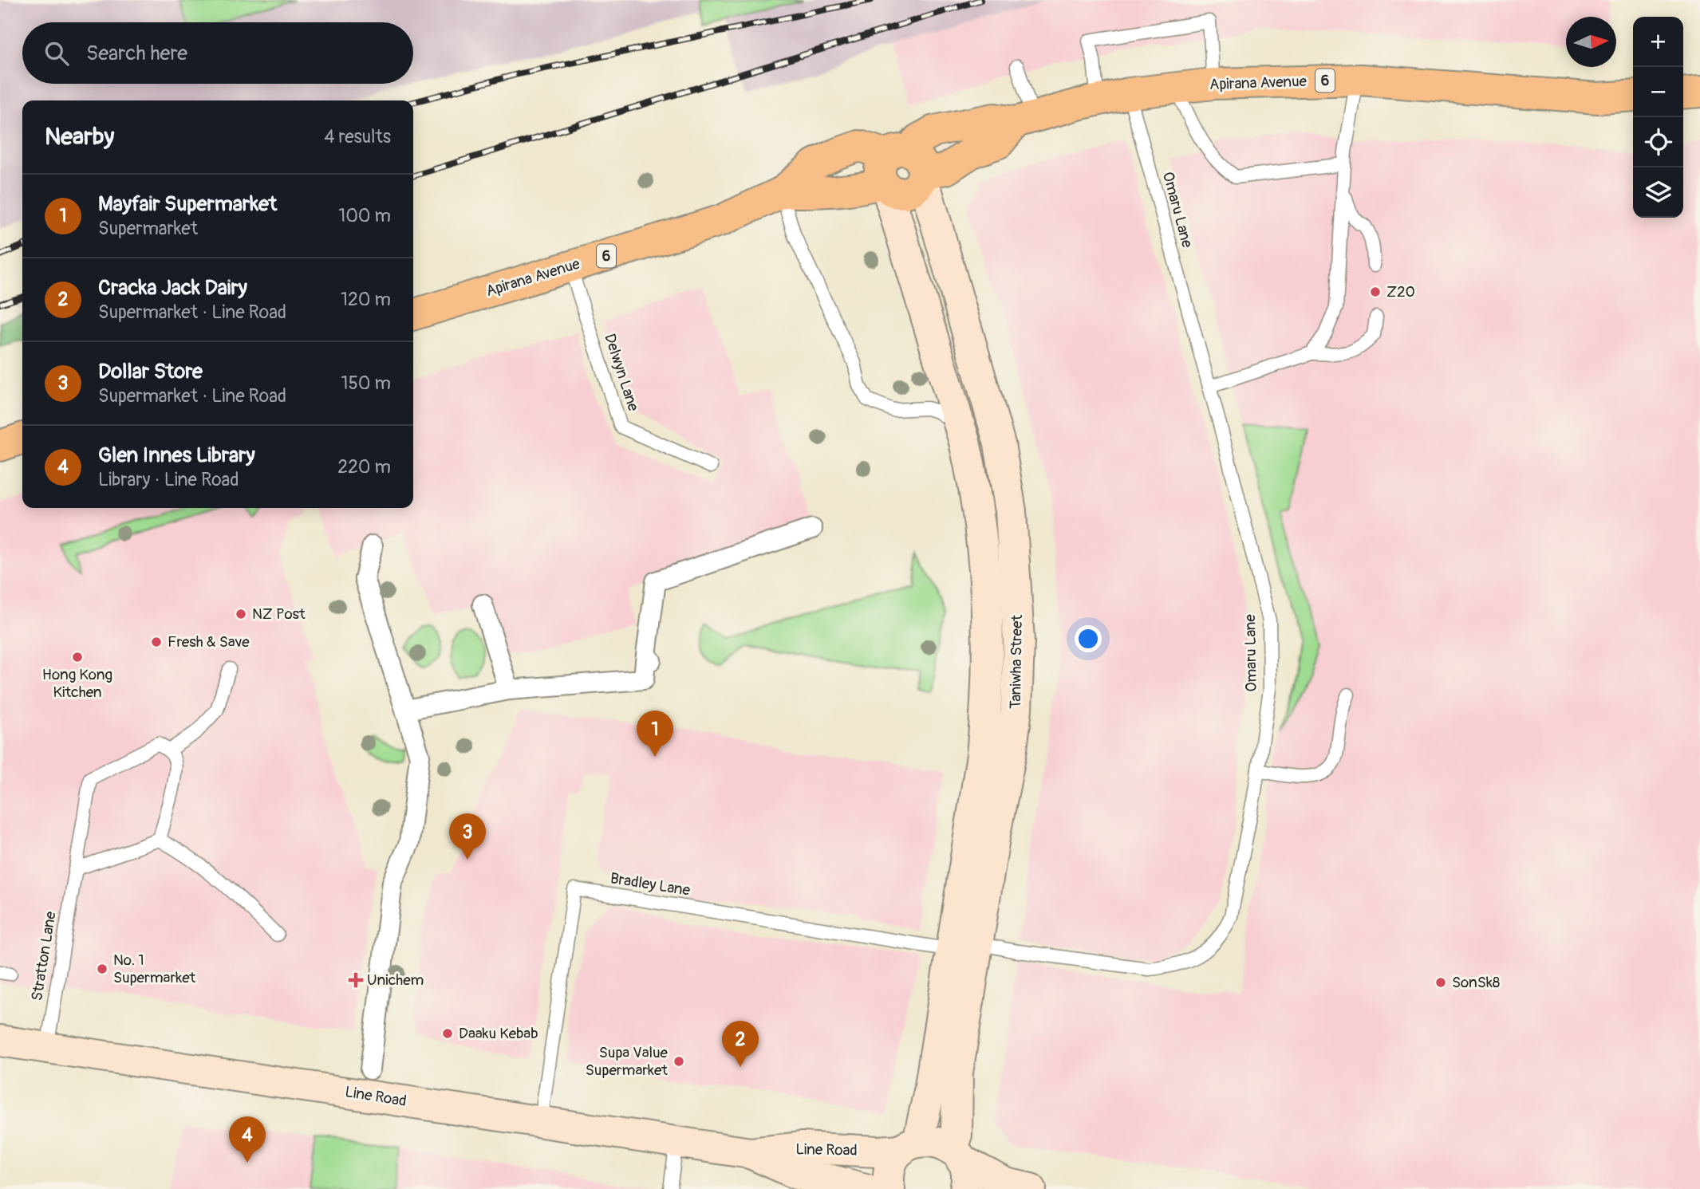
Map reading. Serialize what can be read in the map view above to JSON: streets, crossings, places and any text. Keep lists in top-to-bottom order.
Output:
{
  "streets": {
    "main road": [
      "6",
      "Apirana Avenue",
      "Taniwha Street",
      "Line Road"
    ],
    "lane": [
      "Omaru Lane",
      "Delwyn Lane",
      "Bradley Lane",
      "Stratton Lane"
    ]
  },
  "crossings": [
    ["Apirana Avenue", "Omaru Lane"],
    ["Apirana Avenue", "Delwyn Lane"],
    ["Apirana Avenue", "Taniwha Street"],
    ["Omaru Lane", "Taniwha Street"],
    ["Omaru Lane", "Bradley Lane"],
    ["Taniwha Street", "Bradley Lane"],
    ["Taniwha Street", "Line Road"],
    ["Bradley Lane", "Line Road"],
    ["Stratton Lane", "Line Road"]
  ],
  "places": {
    "other": [
      "Z2O",
      "NZ Post",
      "Fresh & Save",
      "Hong Kong Kitchen",
      "No. 1 Supermarket",
      "SonSk8",
      "Daaku Kebab",
      "Supa Value Supermarket"
    ],
    "health": ["Unichem"]
  },
  "north": "right",
  "page": {
    "map_buttons": ["+", "−"],
    "search": "Search here",
    "heading": ["Nearby", "4 results"],
    "list": [
      {
        "mark": "1",
        "name": "Mayfair Supermarket",
        "note": "Supermarket",
        "value": "100 m"
      },
      {
        "mark": "2",
        "name": "Cracka Jack Dairy",
        "note": "Supermarket · Line Road",
        "value": "120 m"
      },
      {
        "mark": "3",
        "name": "Dollar Store",
        "note": "Supermarket · Line Road",
        "value": "150 m"
      },
      {
        "mark": "4",
        "name": "Glen Innes Library",
        "note": "Library · Line Road",
        "value": "220 m"
      }
    ],
    "pins": [
      "1",
      "3",
      "2",
      "4"
    ]
  }
}
